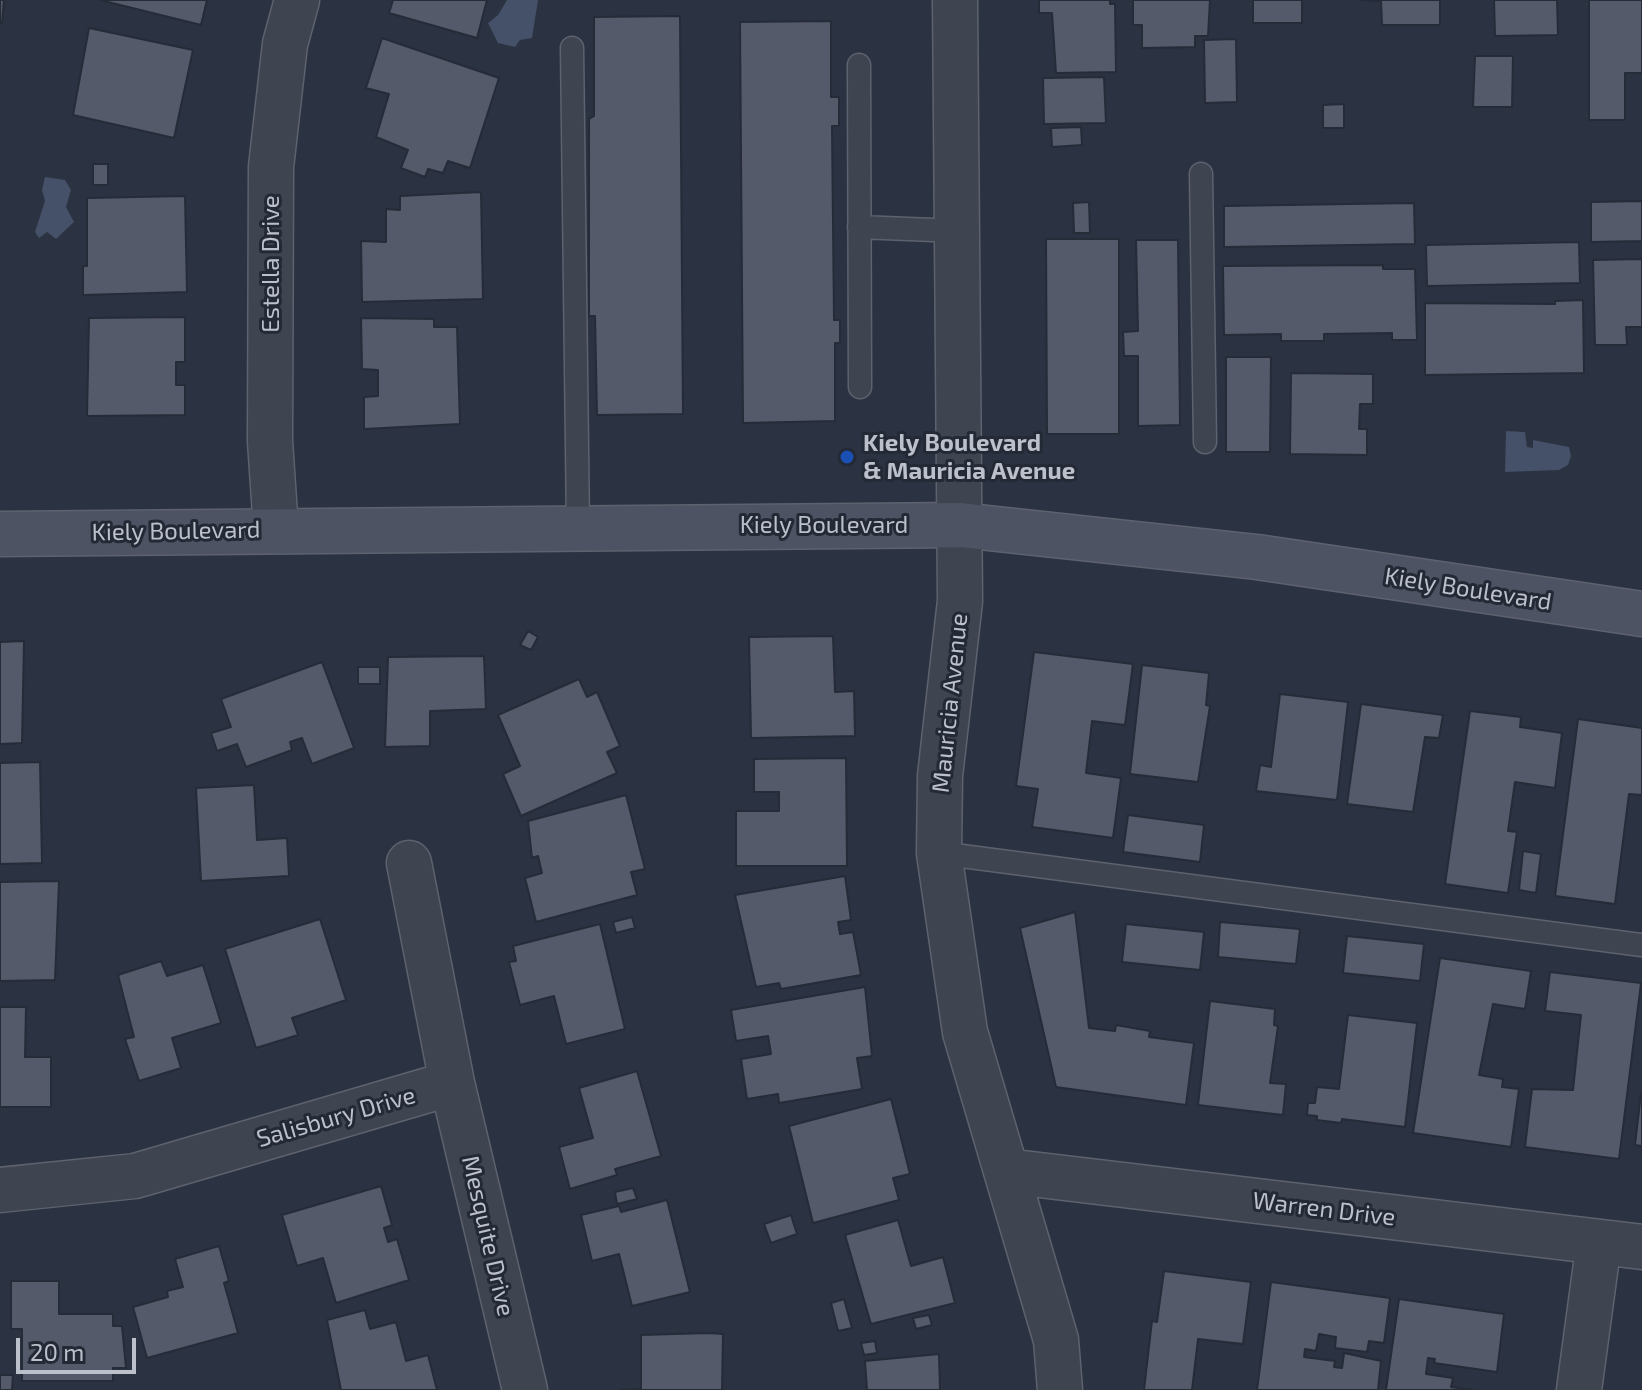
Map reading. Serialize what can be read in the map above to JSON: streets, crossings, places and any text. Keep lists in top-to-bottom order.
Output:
{
  "streets": {
    "main road": ["Kiely Boulevard"],
    "street": [
      "Estella Drive",
      "Mauricia Avenue",
      "Salisbury Drive",
      "Warren Drive",
      "Mesquite Drive"
    ]
  },
  "crossings": [
    ["Estella Drive", "Kiely Boulevard"],
    ["Kiely Boulevard", "Mauricia Avenue"],
    ["Mauricia Avenue", "Warren Drive"],
    ["Salisbury Drive", "Mesquite Drive"]
  ],
  "places": ["Kiely Boulevard & Mauricia Avenue"],
  "scale_bar": "20 m"
}
